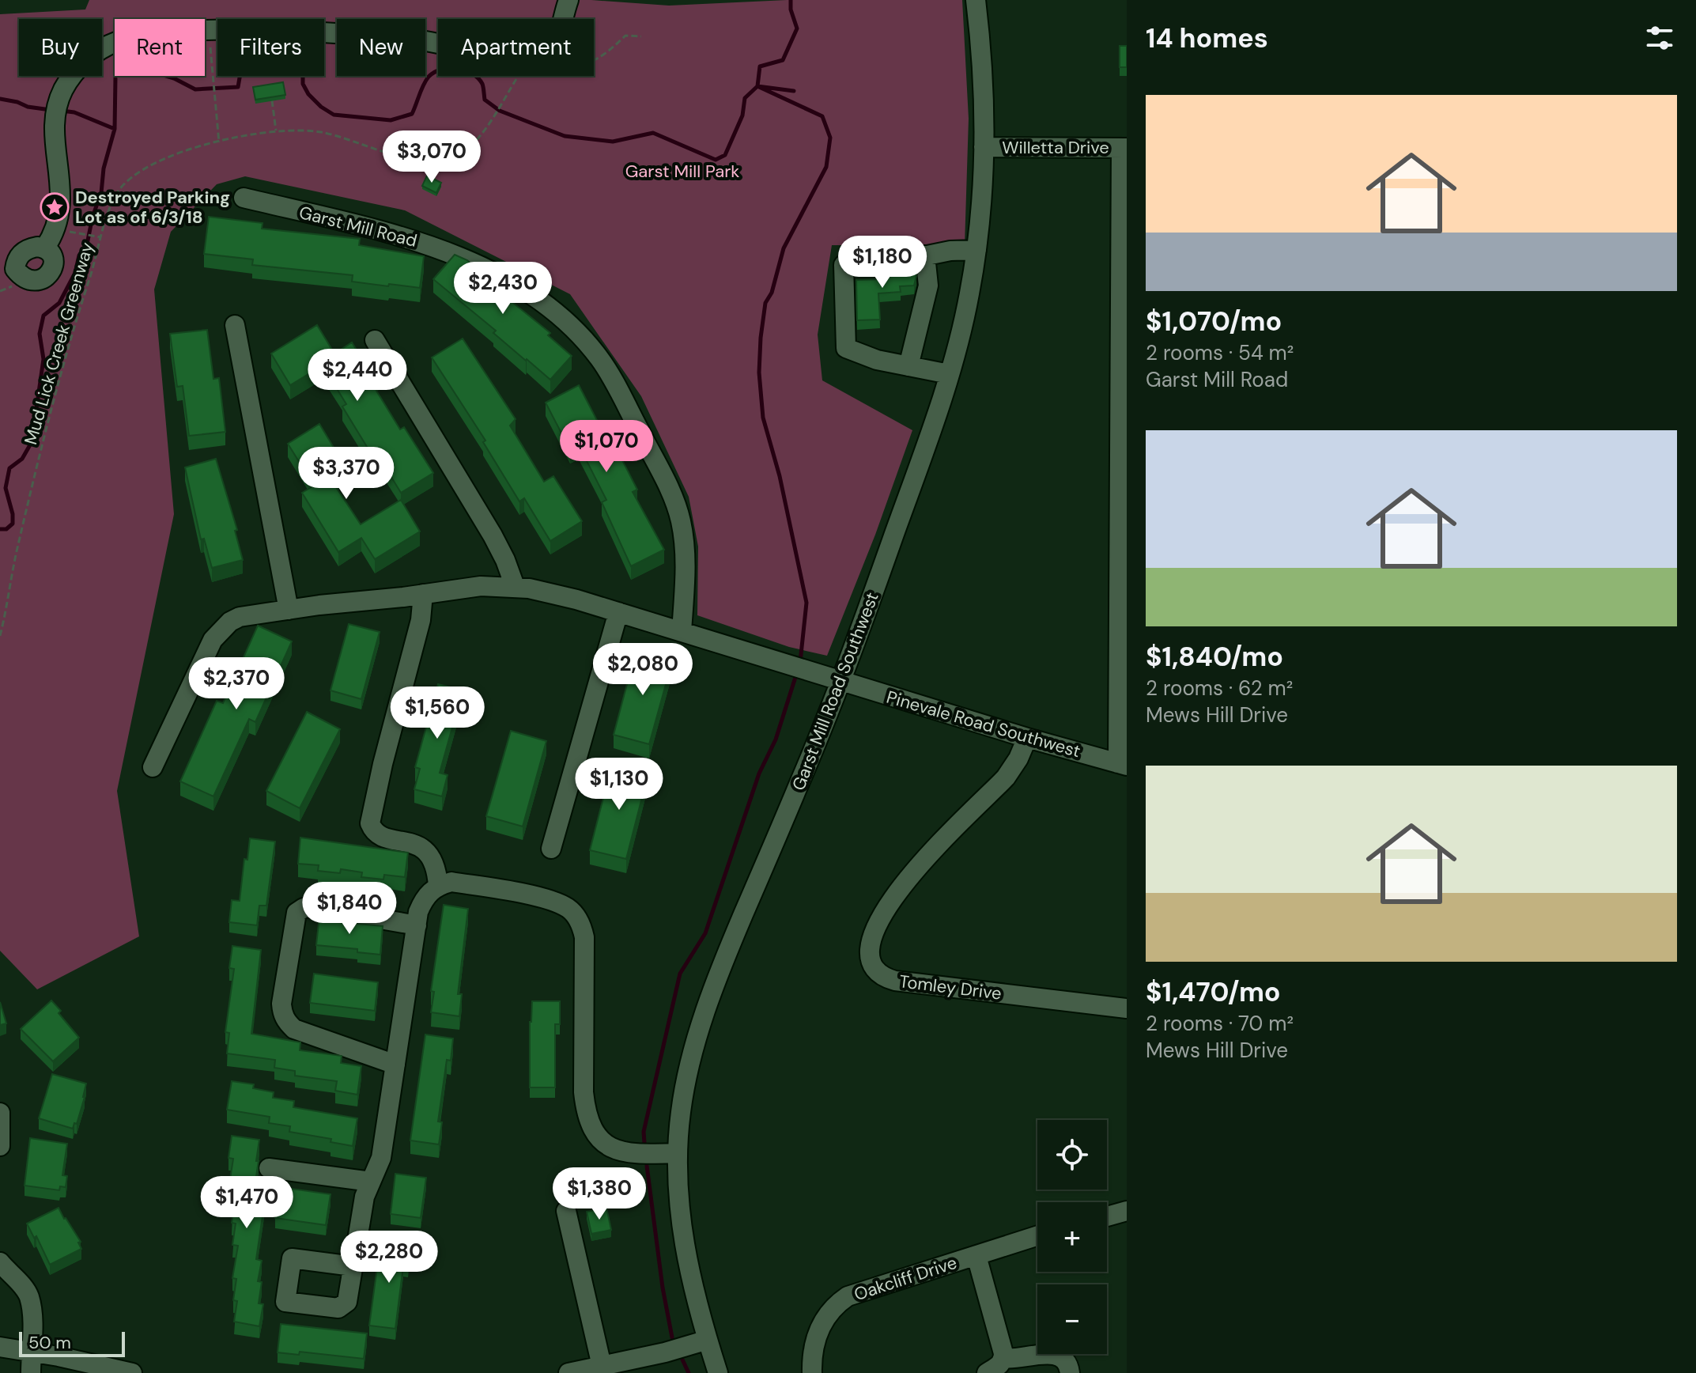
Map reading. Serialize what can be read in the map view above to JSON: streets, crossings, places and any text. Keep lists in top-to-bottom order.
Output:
{
  "streets": {
    "street": [
      "Willetta Drive",
      "Garst Mill Road",
      "Garst Mill Road Southwest",
      "Pinevale Road Southwest",
      "Tomley Drive",
      "Oakcliff Drive"
    ],
    "path": ["Mud Lick Creek Greenway"]
  },
  "crossings": [
    ["Willetta Drive", "Garst Mill Road Southwest"],
    ["Garst Mill Road Southwest", "Pinevale Road Southwest"],
    ["Pinevale Road Southwest", "Tomley Drive"]
  ],
  "parks": ["Garst Mill Park"],
  "places": {
    "place": ["Destroyed Parking Lot as of 6/3/18"]
  },
  "scale_bar": "50 m",
  "page": {
    "heading": "14 homes",
    "chip": [
      "Buy",
      "Rent",
      "Filters",
      "New",
      "Apartment"
    ],
    "list": [
      {
        "name": "$1,070/mo",
        "note": "2 rooms · 54 m² · Garst Mill Road"
      },
      {
        "name": "$1,840/mo",
        "note": "2 rooms · 62 m² · Mews Hill Drive"
      },
      {
        "name": "$1,470/mo",
        "note": "2 rooms · 70 m² · Mews Hill Drive"
      }
    ],
    "price": [
      "$3,070",
      "$1,180",
      "$2,430",
      "$2,440",
      "$1,070",
      "$3,370",
      "$2,080",
      "$2,370",
      "$1,560",
      "$1,130",
      "$1,840",
      "$1,380",
      "$1,470",
      "$2,280"
    ],
    "map_buttons": ["+", "−"],
    "scale": "50 m"
  }
}
